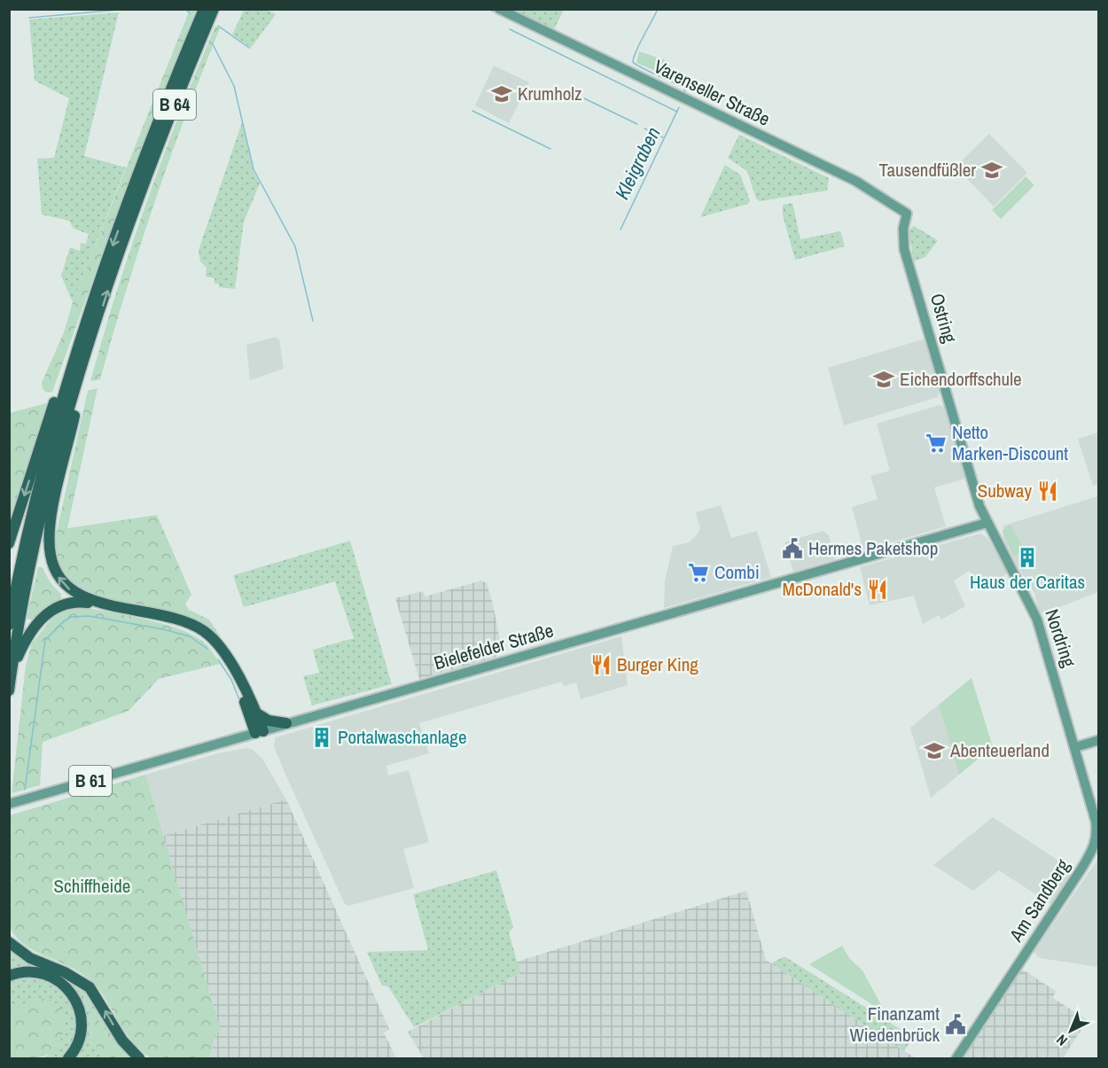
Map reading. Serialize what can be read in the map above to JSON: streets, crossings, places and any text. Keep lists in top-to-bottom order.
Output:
{
  "streets": {
    "highway": ["B 64"],
    "main road": [
      "Varenseller Straße",
      "Ostring",
      "Nordring",
      "Bielefelder Straße",
      "B 61",
      "Am Sandberg"
    ]
  },
  "crossings": [
    ["Varenseller Straße", "Ostring"],
    ["Ostring", "Nordring"],
    ["Ostring", "Bielefelder Straße"],
    ["Nordring", "Bielefelder Straße"],
    ["Nordring", "Am Sandberg"]
  ],
  "water": ["Kleigraben"],
  "parks": ["Schiffheide"],
  "places": {
    "school or university": [
      "Krumholz",
      "Tausendfüßler",
      "Eichendorffschule",
      "Abenteuerland"
    ],
    "supermarket": ["Netto Marken-Discount", "Combi"],
    "restaurant": ["Subway", "McDonald's", "Burger King"],
    "public building": ["Hermes Paketshop", "Finanzamt Wiedenbrück"],
    "building": ["Haus der Caritas", "Portalwaschanlage"]
  },
  "north": "bottom left"
}
